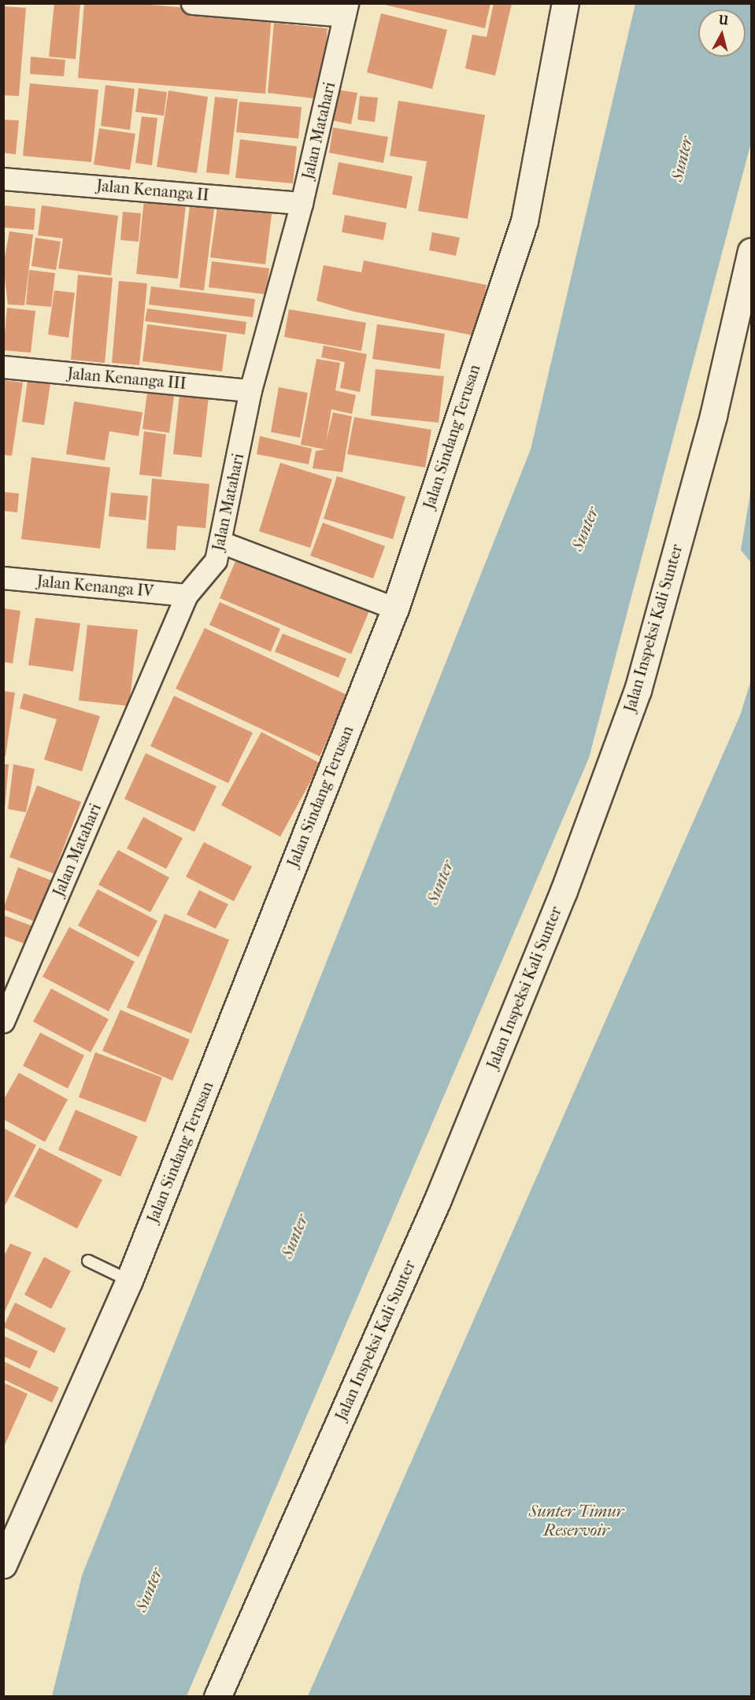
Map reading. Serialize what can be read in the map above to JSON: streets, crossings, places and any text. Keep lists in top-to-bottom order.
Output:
{
  "streets": {
    "street": [
      "Jalan Matahari",
      "Jalan Kenanga II",
      "Jalan Kenanga III",
      "Jalan Sindang Terusan",
      "Jalan Kenanga IV",
      "Jalan Inspeksi Kali Sunter"
    ]
  },
  "crossings": [
    ["Jalan Matahari", "Jalan Kenanga II"],
    ["Jalan Matahari", "Jalan Kenanga III"],
    ["Jalan Matahari", "Jalan Kenanga IV"]
  ],
  "water": ["Sunter", "Sunter Timur Reservoir"],
  "north": "top"
}
